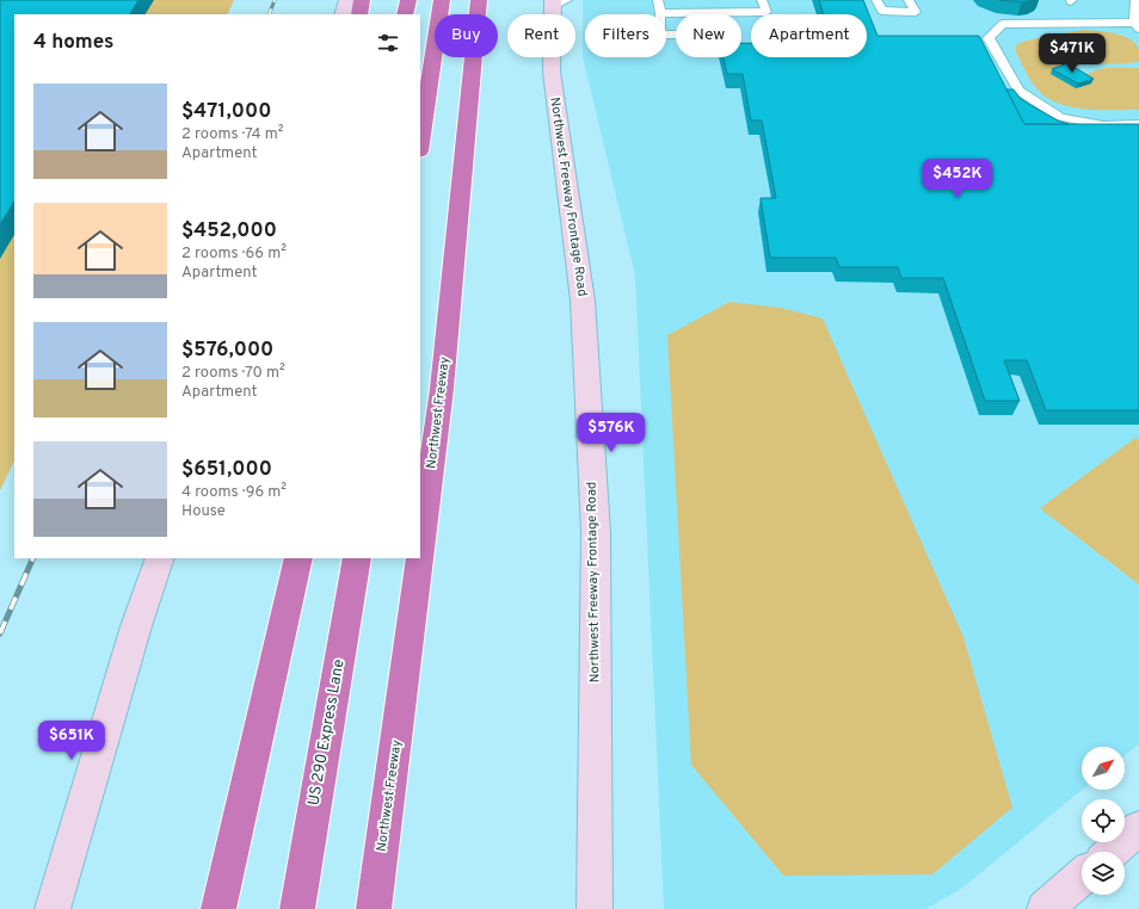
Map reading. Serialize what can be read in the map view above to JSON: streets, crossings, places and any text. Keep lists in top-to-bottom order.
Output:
{
  "streets": {
    "highway": ["Northwest Freeway", "US 290 Express Lane"],
    "main road": ["Northwest Freeway Frontage Road"]
  },
  "north": "top right",
  "page": {
    "chip": [
      "Buy",
      "Rent",
      "Filters",
      "New",
      "Apartment"
    ],
    "heading": "4 homes",
    "price": [
      "$471K",
      "$452K",
      "$576K",
      "$651K"
    ],
    "list": [
      {
        "name": "$471,000",
        "note": "2 rooms · 74 m² · Apartment"
      },
      {
        "name": "$452,000",
        "note": "2 rooms · 66 m² · Apartment"
      },
      {
        "name": "$576,000",
        "note": "2 rooms · 70 m² · Apartment"
      },
      {
        "name": "$651,000",
        "note": "4 rooms · 96 m² · House"
      }
    ]
  }
}
